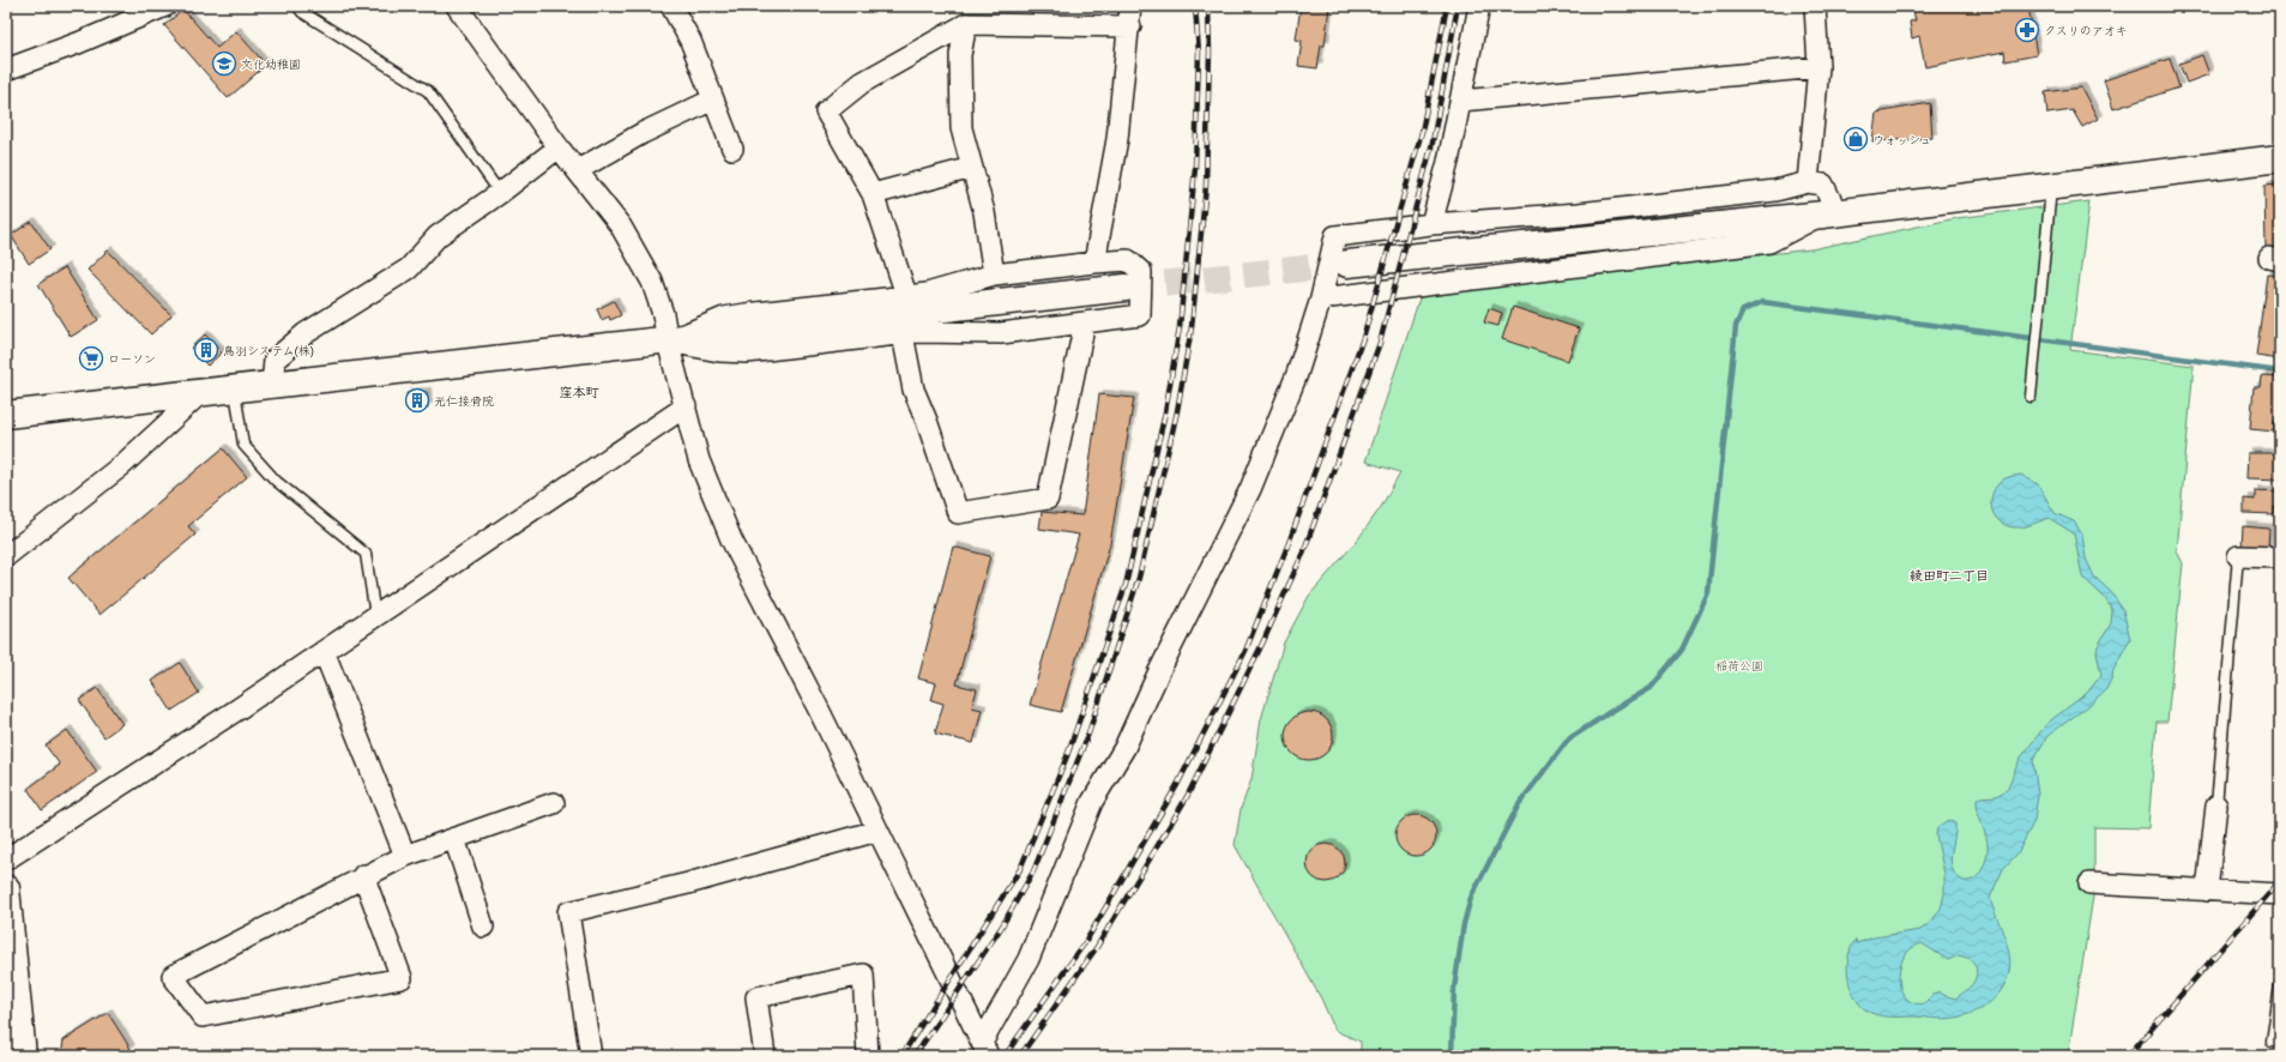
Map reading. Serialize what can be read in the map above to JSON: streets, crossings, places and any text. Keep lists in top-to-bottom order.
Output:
{
  "districts": ["窪本町", "綾田町二丁目"],
  "parks": ["稲荷公園"],
  "places": {
    "pharmacy": ["クスリのアオキ"],
    "school or university": ["文化幼稚園"],
    "shop": ["ウォッシュ"],
    "building": ["鳥羽システム(株)", "光仁接骨院"],
    "supermarket": ["ローソン"]
  }
}
